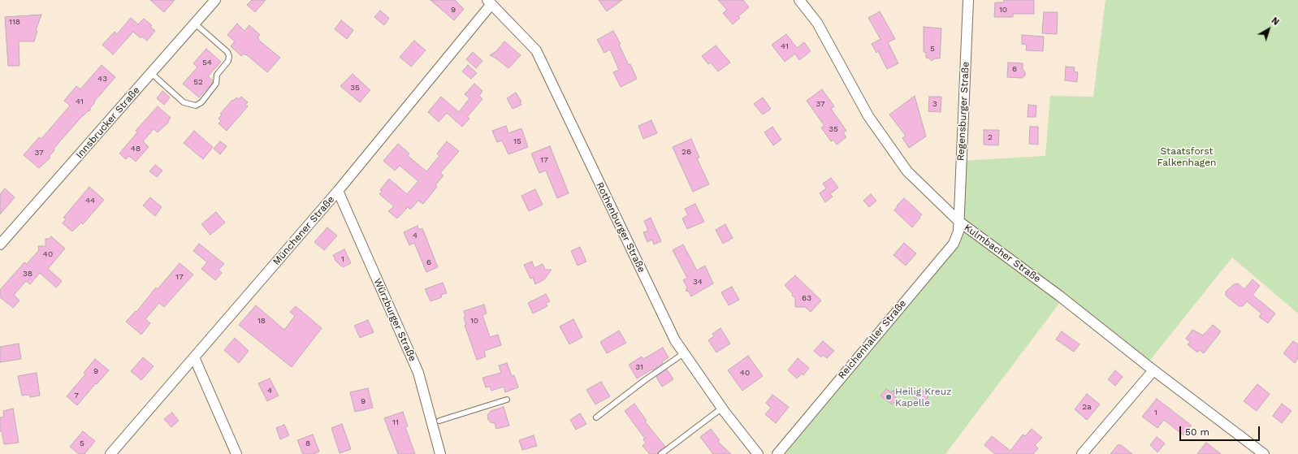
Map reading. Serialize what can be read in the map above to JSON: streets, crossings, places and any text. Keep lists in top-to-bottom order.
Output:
{
  "streets": {
    "street": [
      "Regensburger Straße",
      "Innsbrucker Straße",
      "Rothenburger Straße",
      "Münchener Straße",
      "Kulmbacher Straße",
      "Würzburger Straße",
      "Reichenhaller Straße"
    ]
  },
  "crossings": [
    ["Regensburger Straße", "Kulmbacher Straße"],
    ["Regensburger Straße", "Reichenhaller Straße"],
    ["Rothenburger Straße", "Münchener Straße"],
    ["Münchener Straße", "Würzburger Straße"],
    ["Kulmbacher Straße", "Reichenhaller Straße"]
  ],
  "parks": ["Staatsforst Falkenhagen"],
  "places": ["Heilig Kreuz Kapelle"],
  "house_numbers": [
    "9",
    "10",
    "118",
    "41",
    "5",
    "54",
    "6",
    "43",
    "52",
    "35",
    "41",
    "37",
    "3",
    "35",
    "2",
    "15",
    "48",
    "26",
    "37",
    "17",
    "44",
    "4",
    "40",
    "1",
    "6",
    "38",
    "17",
    "34",
    "63",
    "18",
    "10",
    "31",
    "9",
    "40",
    "4",
    "7",
    "9",
    "2a",
    "1",
    "11",
    "5",
    "8"
  ],
  "scale_bar": "50 m",
  "north": "top right"
}
